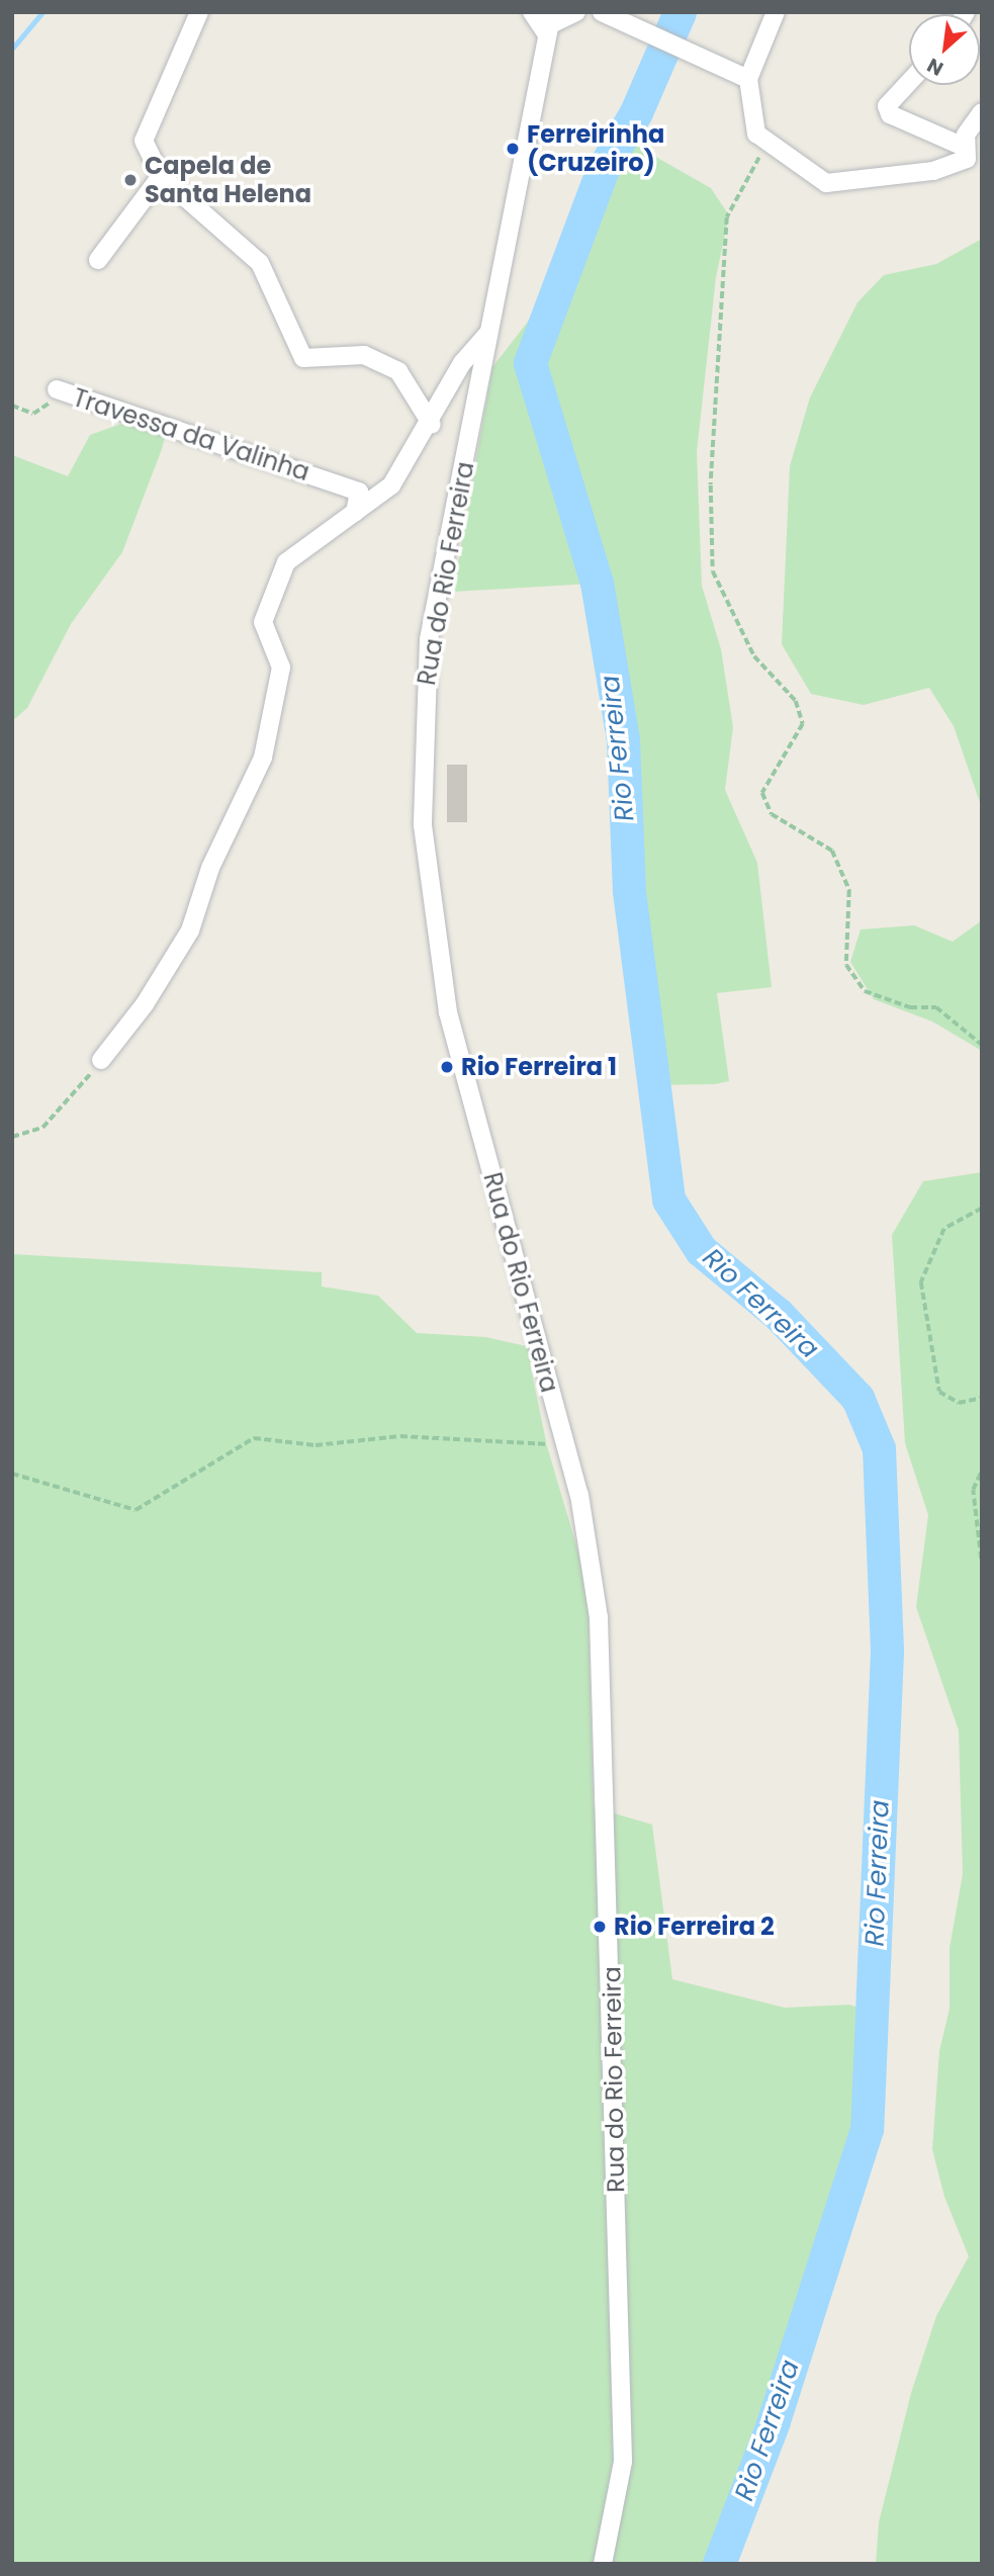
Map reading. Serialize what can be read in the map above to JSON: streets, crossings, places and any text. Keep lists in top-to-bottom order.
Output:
{
  "streets": {
    "street": ["Travessa da Valinha", "Rua do Rio Ferreira"]
  },
  "water": ["Rio Ferreira"],
  "places": [
    "Ferreirinha (Cruzeiro)",
    "Capela de Santa Helena",
    "Rio Ferreira 1",
    "Rio Ferreira 2"
  ],
  "north": "bottom left"
}
